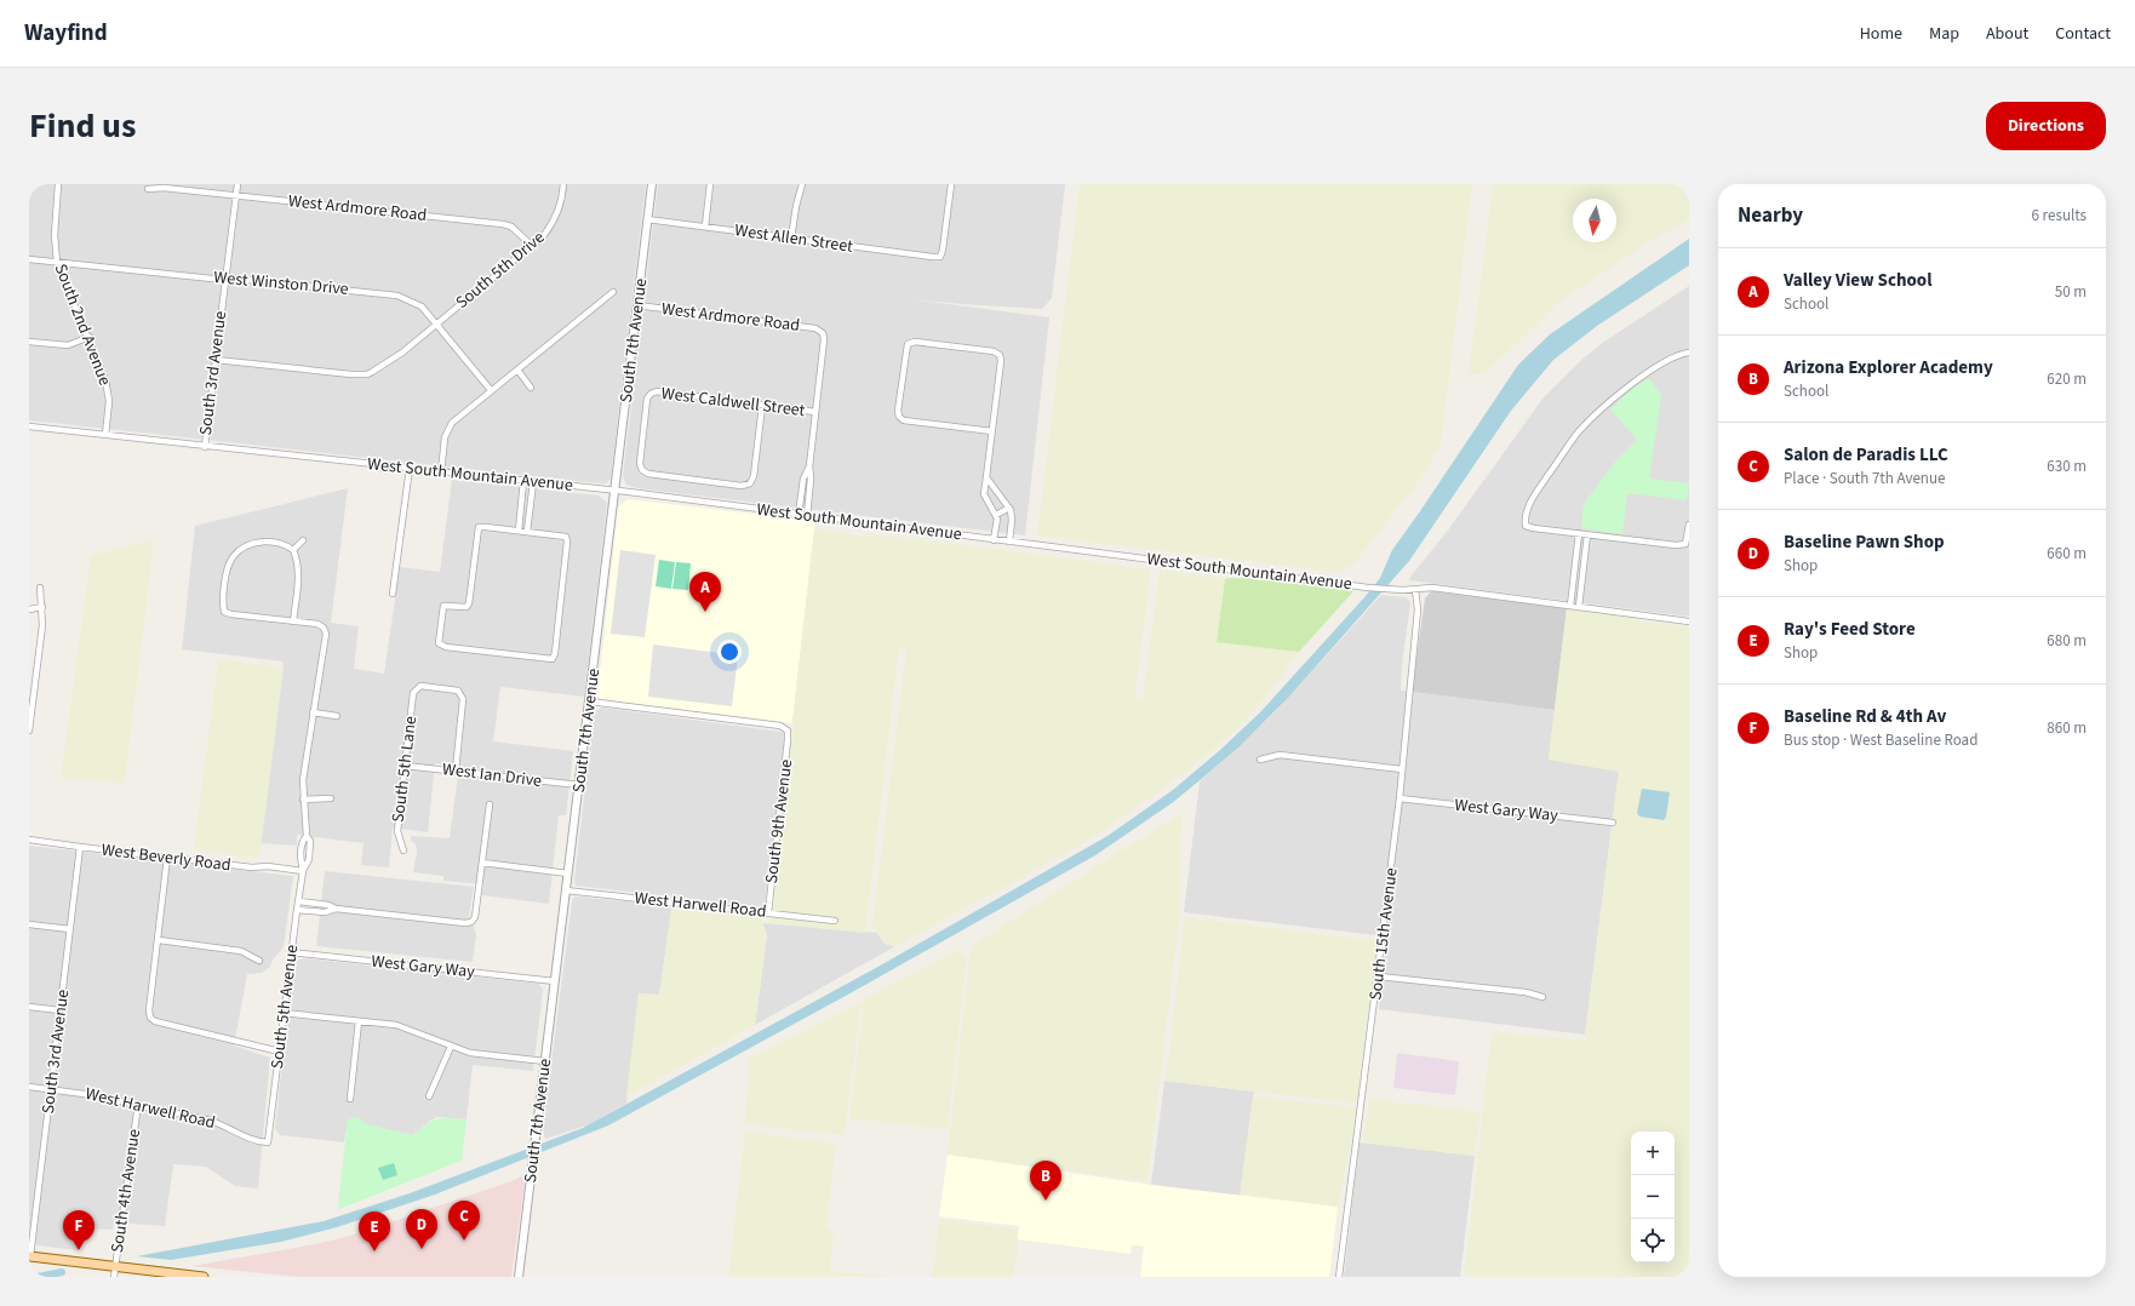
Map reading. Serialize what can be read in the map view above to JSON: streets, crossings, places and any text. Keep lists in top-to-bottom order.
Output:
{
  "streets": {
    "street": [
      "West Ardmore Road",
      "West Allen Street",
      "South 5th Drive",
      "West Winston Drive",
      "South 2nd Avenue",
      "South 7th Avenue",
      "South 3rd Avenue",
      "West Caldwell Street",
      "West South Mountain Avenue",
      "South 5th Lane",
      "West Ian Drive",
      "West Gary Way",
      "South 9th Avenue",
      "West Beverly Road",
      "West Harwell Road",
      "South 15th Avenue",
      "South 5th Avenue",
      "South 4th Avenue"
    ]
  },
  "crossings": [
    ["West Ardmore Road", "South 5th Drive"],
    ["West Ardmore Road", "South 7th Avenue"],
    ["West Ardmore Road", "South 3rd Avenue"],
    ["West Ardmore Road", "West Caldwell Street"],
    ["West Allen Street", "South 7th Avenue"],
    ["South 5th Drive", "West Winston Drive"],
    ["West Winston Drive", "South 2nd Avenue"],
    ["West Winston Drive", "South 3rd Avenue"],
    ["South 2nd Avenue", "West South Mountain Avenue"],
    ["South 7th Avenue", "West South Mountain Avenue"],
    ["South 7th Avenue", "West Ian Drive"],
    ["South 7th Avenue", "West Gary Way"],
    ["South 7th Avenue", "South 9th Avenue"],
    ["South 7th Avenue", "West Harwell Road"],
    ["South 3rd Avenue", "West South Mountain Avenue"],
    ["South 3rd Avenue", "West Beverly Road"],
    ["South 3rd Avenue", "West Harwell Road"],
    ["West South Mountain Avenue", "South 15th Avenue"],
    ["South 5th Lane", "West Ian Drive"],
    ["West Gary Way", "South 15th Avenue"],
    ["West Gary Way", "South 5th Avenue"],
    ["South 9th Avenue", "West Harwell Road"],
    ["West Beverly Road", "South 5th Avenue"],
    ["West Harwell Road", "South 5th Avenue"],
    ["West Harwell Road", "South 4th Avenue"]
  ],
  "north": "bottom",
  "page": {
    "header": "Wayfind",
    "nav": [
      "Home",
      "Map",
      "About",
      "Contact"
    ],
    "title": "Find us",
    "buttons": "Directions",
    "heading": ["Nearby", "6 results"],
    "list": [
      {
        "mark": "A",
        "name": "Valley View School",
        "note": "School",
        "value": "50 m"
      },
      {
        "mark": "B",
        "name": "Arizona Explorer Academy",
        "note": "School",
        "value": "620 m"
      },
      {
        "mark": "C",
        "name": "Salon de Paradis LLC",
        "note": "Place · South 7th Avenue",
        "value": "630 m"
      },
      {
        "mark": "D",
        "name": "Baseline Pawn Shop",
        "note": "Shop",
        "value": "660 m"
      },
      {
        "mark": "E",
        "name": "Ray's Feed Store",
        "note": "Shop",
        "value": "680 m"
      },
      {
        "mark": "F",
        "name": "Baseline Rd & 4th Av",
        "note": "Bus stop · West Baseline Road",
        "value": "860 m"
      }
    ],
    "pins": [
      "A",
      "B",
      "C",
      "D",
      "F",
      "E"
    ],
    "map_buttons": ["+", "−"]
  }
}
